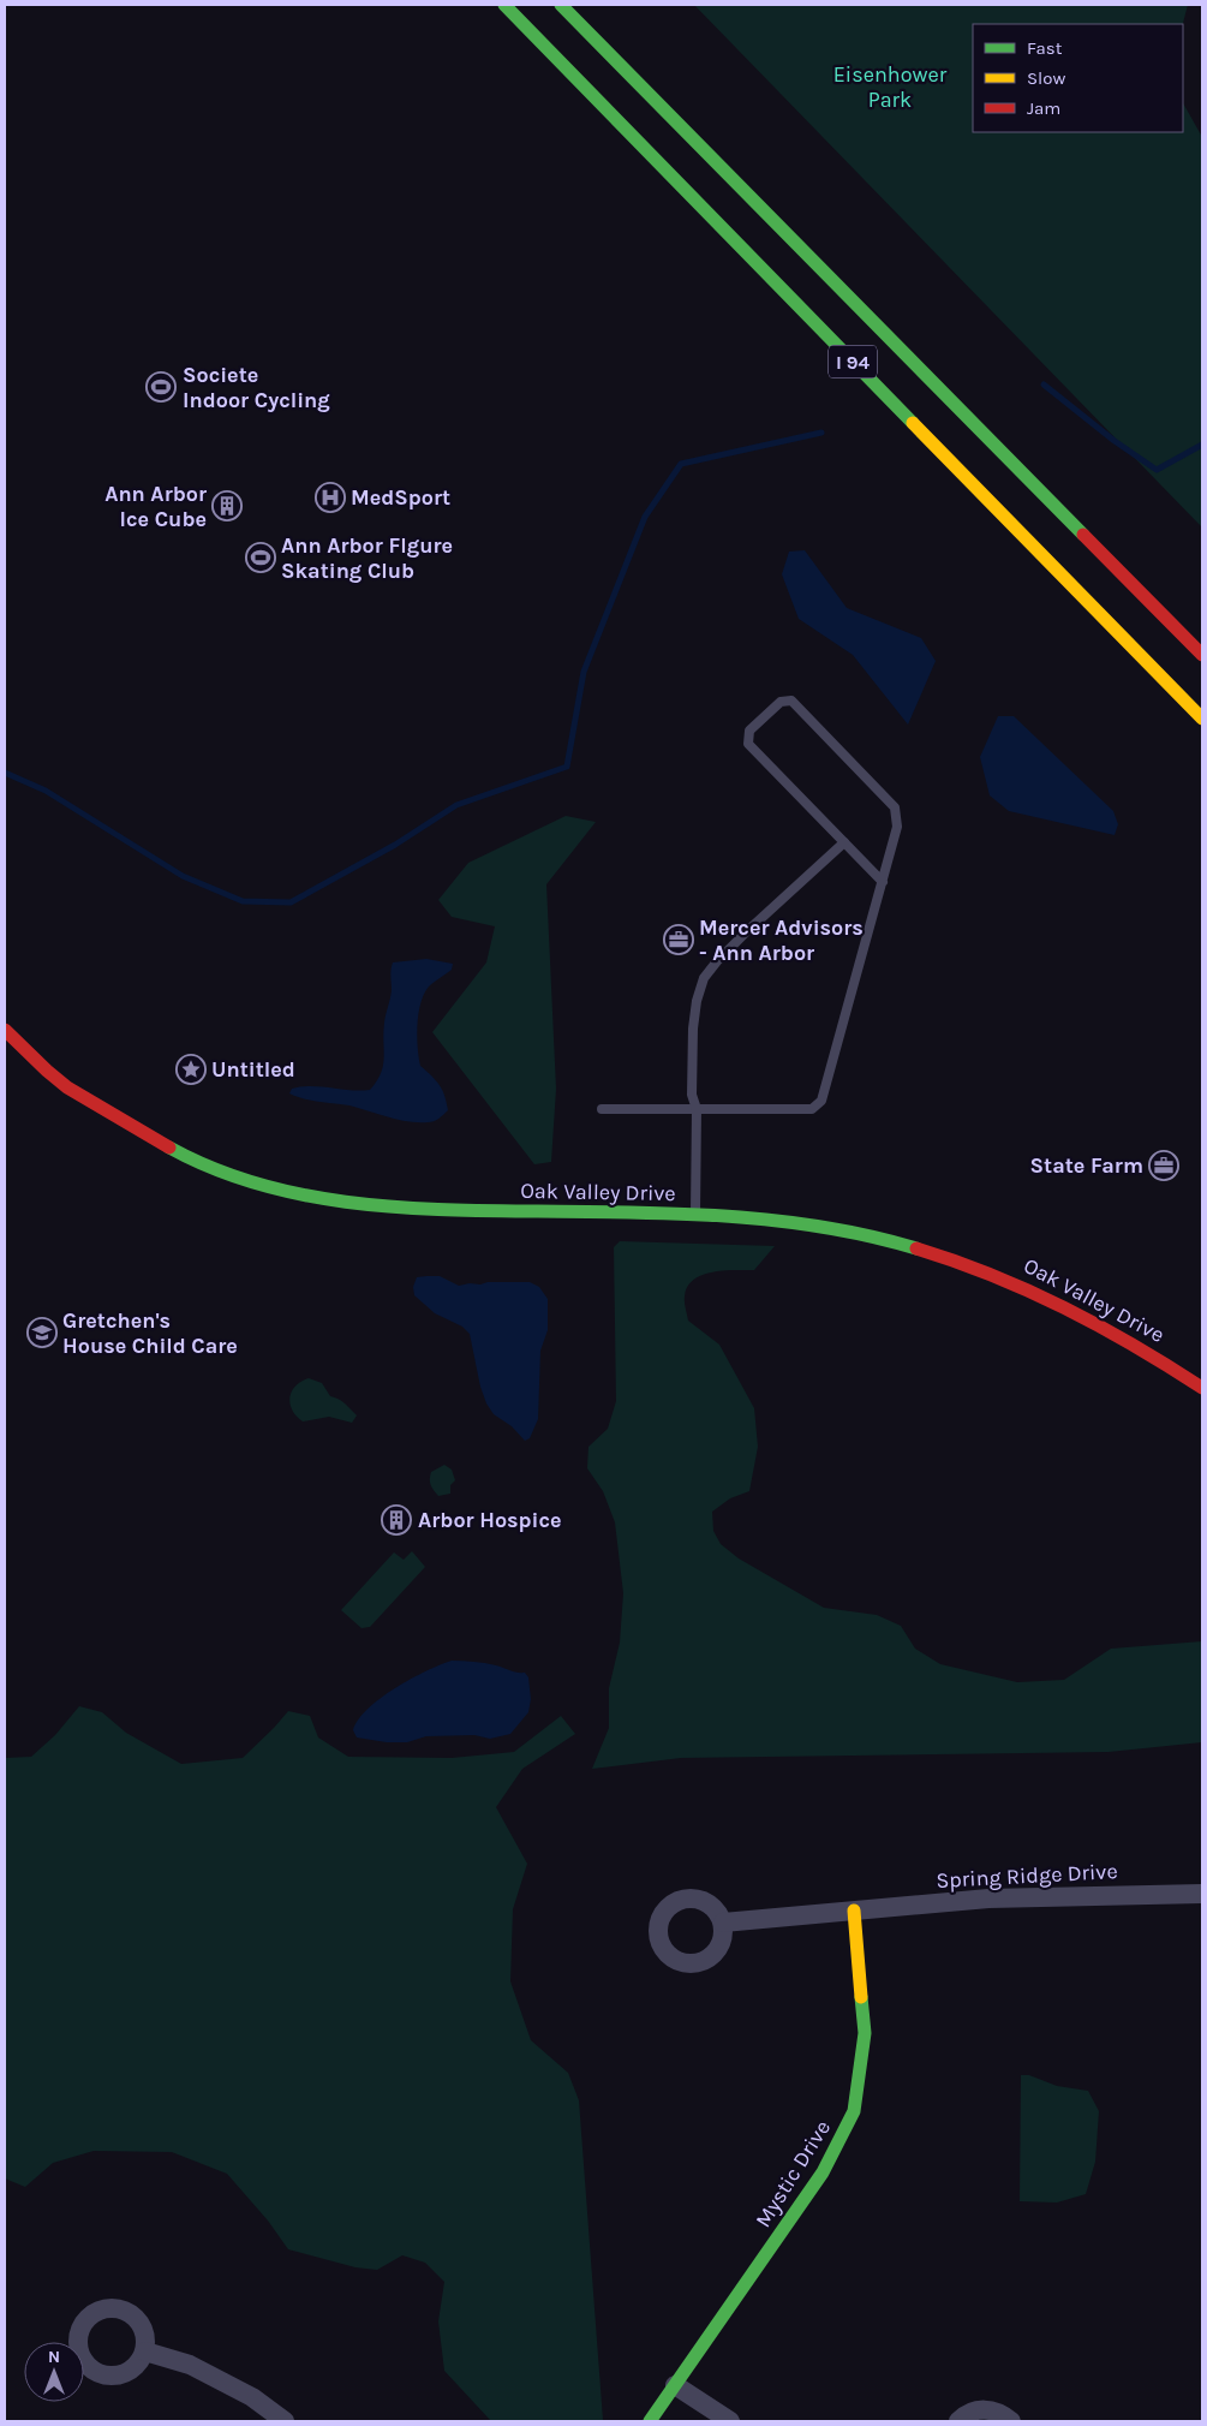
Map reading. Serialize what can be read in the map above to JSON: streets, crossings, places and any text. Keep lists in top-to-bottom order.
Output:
{
  "streets": {
    "main road": ["I 94", "Oak Valley Drive", "Mystic Drive"],
    "street": ["Spring Ridge Drive"]
  },
  "crossings": [
    ["Spring Ridge Drive", "Mystic Drive"]
  ],
  "parks": ["Eisenhower Park"],
  "places": {
    "sports": ["Societe Indoor Cycling", "Ann Arbor FIgure Skating Club"],
    "hospital": ["MedSport"],
    "building": ["Ann Arbor Ice Cube", "Arbor Hospice"],
    "office": ["Mercer Advisors - Ann Arbor", "State Farm"],
    "place": ["Untitled"],
    "school or university": ["Gretchen's House Child Care"]
  },
  "legend": ["Fast", "Slow", "Jam"],
  "north": "top"
}
